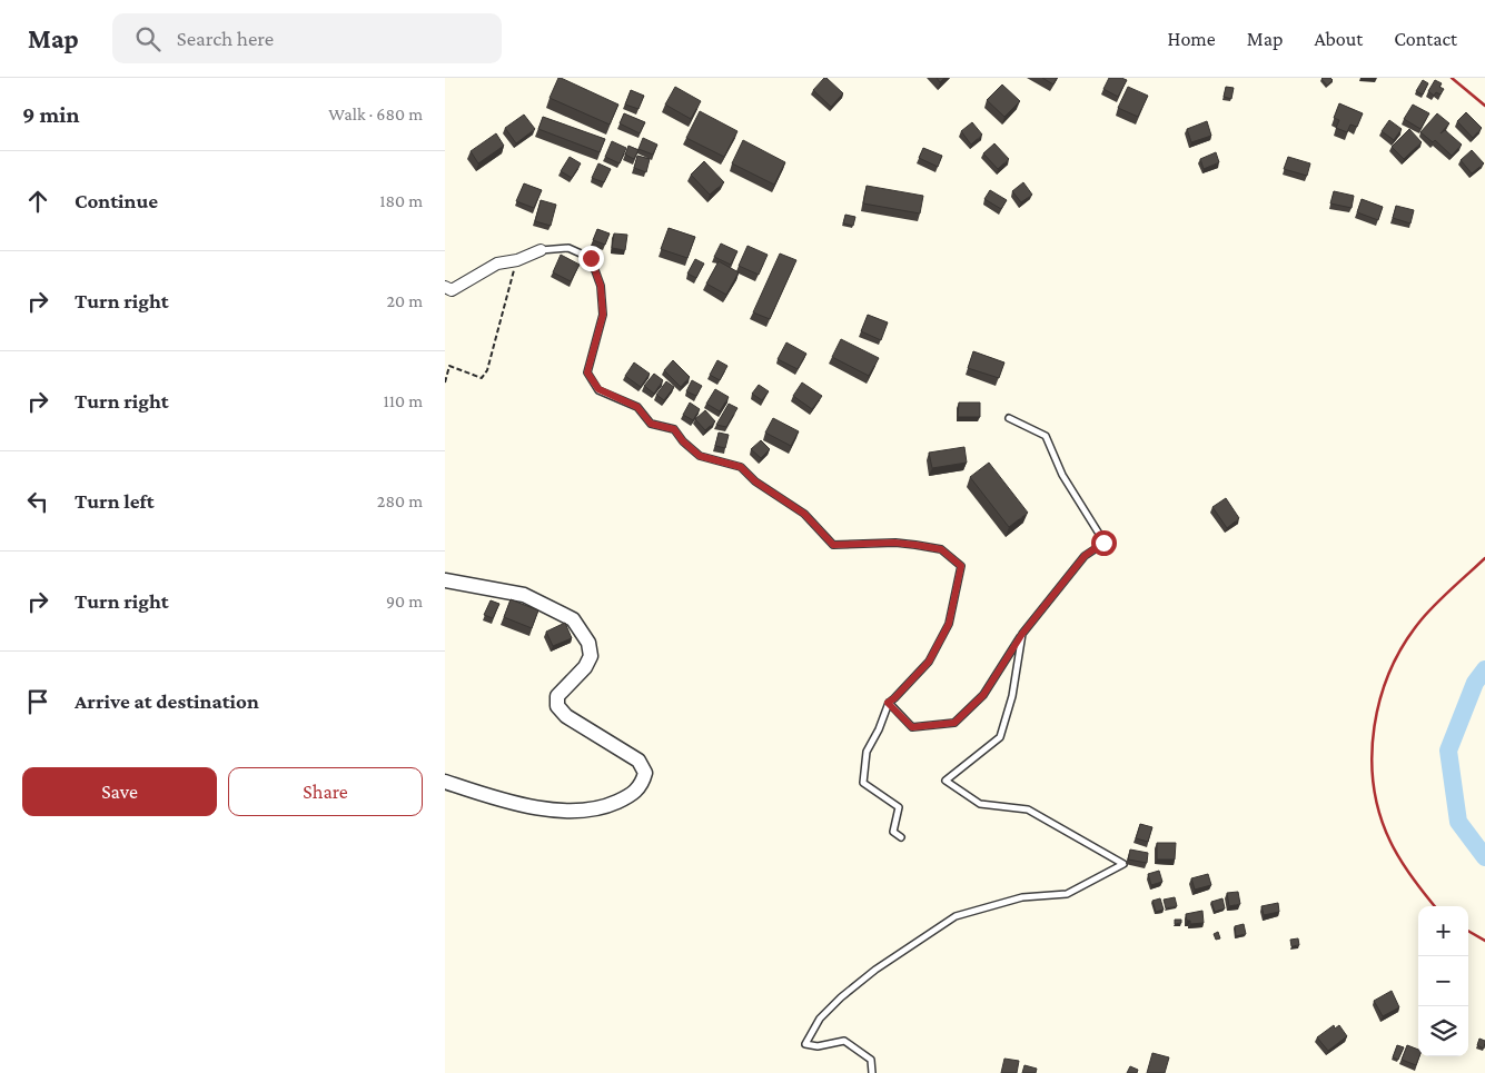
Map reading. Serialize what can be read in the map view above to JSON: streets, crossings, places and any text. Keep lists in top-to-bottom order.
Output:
{
  "page": {
    "header": "Map",
    "search": "Search here",
    "nav": [
      "Home",
      "Map",
      "About",
      "Contact"
    ],
    "heading": ["9 min", "Walk · 680 m"],
    "list": [
      ["Continue", "180 m"],
      ["Turn right", "20 m"],
      ["Turn right", "110 m"],
      ["Turn left", "280 m"],
      ["Turn right", "90 m"],
      "Arrive at destination"
    ],
    "buttons": ["Save", "Share"],
    "map_buttons": ["+", "−"]
  }
}
